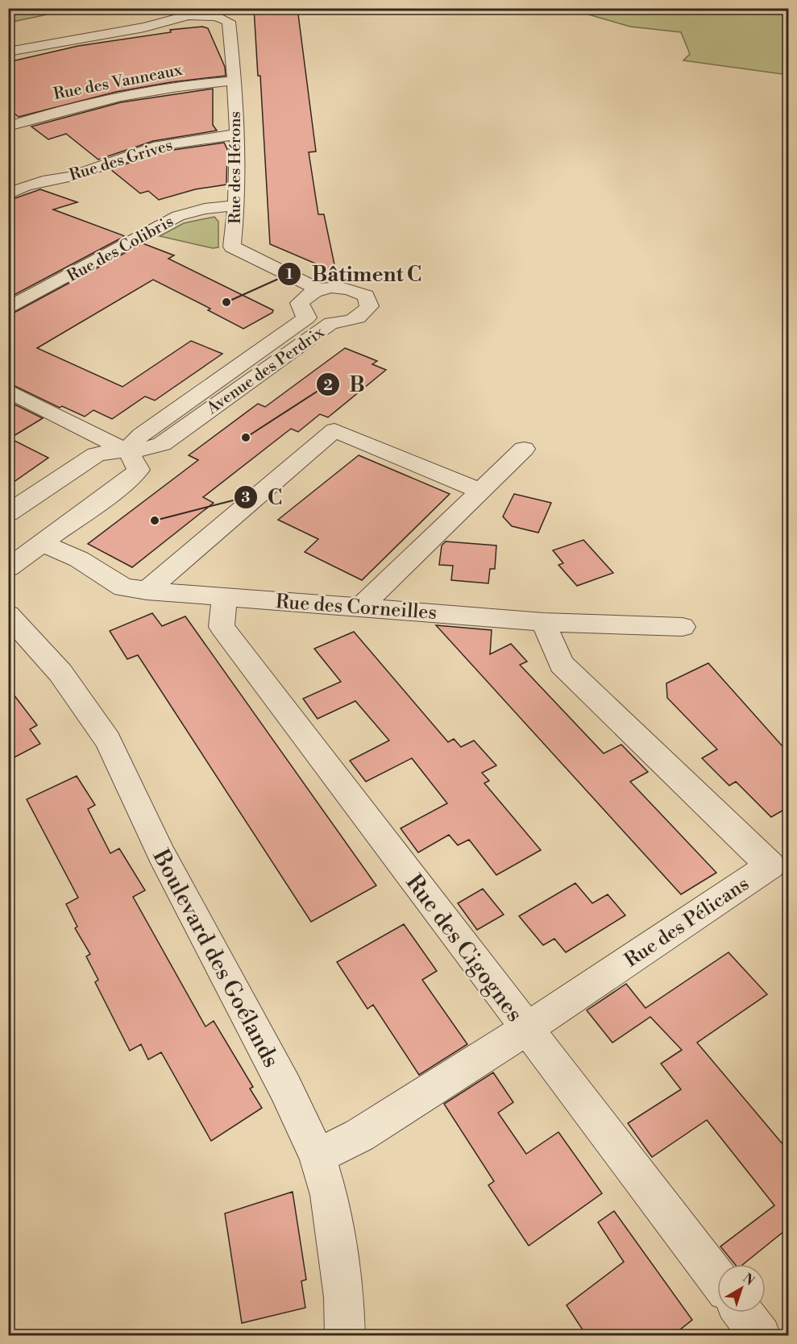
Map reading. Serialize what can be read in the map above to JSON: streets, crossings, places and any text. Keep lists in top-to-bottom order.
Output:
{
  "streets": {
    "street": [
      "Rue des Vanneaux",
      "Rue des Grives",
      "Rue des Hérons",
      "Rue des Colibris",
      "Avenue des Perdrix",
      "Rue des Corneilles",
      "Rue des Pélicans",
      "Rue des Cigognes",
      "Boulevard des Goélands"
    ]
  },
  "crossings": [
    ["Rue des Vanneaux", "Rue des Hérons"],
    ["Rue des Grives", "Rue des Hérons"],
    ["Rue des Hérons", "Rue des Colibris"],
    ["Rue des Hérons", "Avenue des Perdrix"],
    ["Rue des Corneilles", "Rue des Pélicans"],
    ["Rue des Corneilles", "Rue des Cigognes"],
    ["Rue des Pélicans", "Rue des Cigognes"],
    ["Rue des Pélicans", "Boulevard des Goélands"]
  ],
  "places": ["Bâtiment C", "B", "C"],
  "north": "top right"
}
